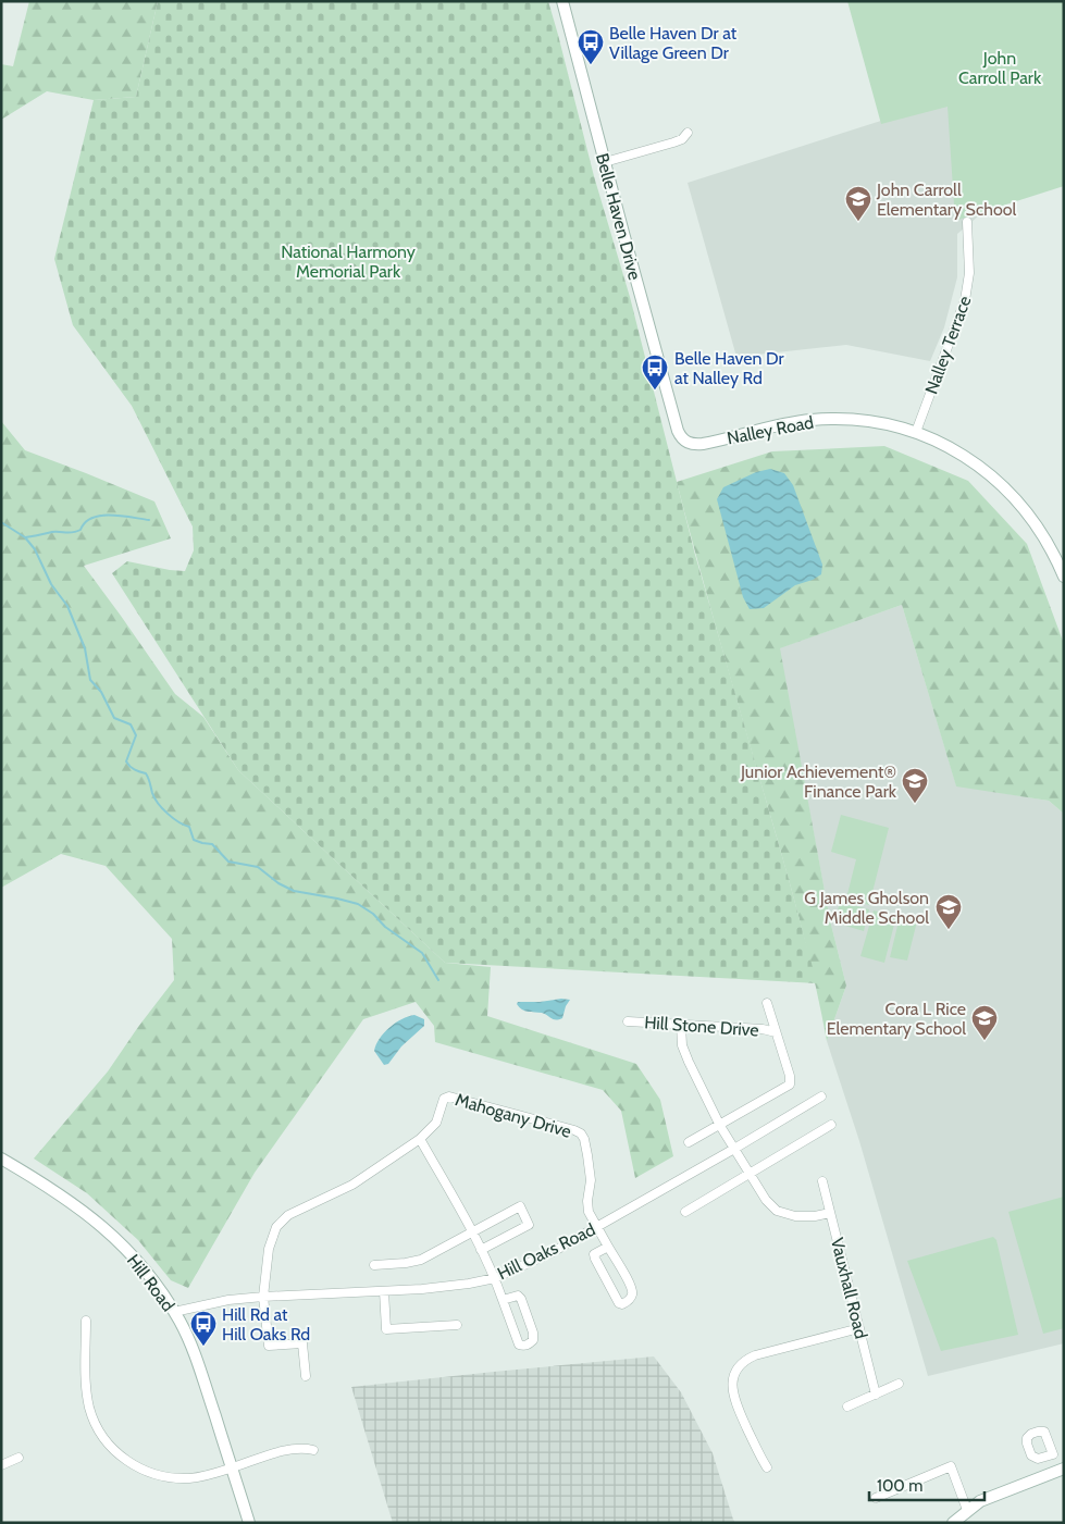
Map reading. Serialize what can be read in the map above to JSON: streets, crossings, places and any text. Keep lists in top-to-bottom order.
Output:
{
  "streets": {
    "street": [
      "Belle Haven Drive",
      "Nalley Terrace",
      "Nalley Road",
      "Hill Stone Drive",
      "Mahogany Drive",
      "Hill Oaks Road",
      "Hill Road",
      "Vauxhall Road"
    ]
  },
  "crossings": [
    ["Belle Haven Drive", "Nalley Road"],
    ["Nalley Terrace", "Nalley Road"],
    ["Mahogany Drive", "Hill Oaks Road"],
    ["Hill Oaks Road", "Hill Road"]
  ],
  "parks": ["John Carroll Park", "National Harmony Memorial Park"],
  "places": {
    "bus stop": ["Belle Haven Dr at Village Green Dr", "Belle Haven Dr at Nalley Rd", "Hill Rd at Hill Oaks Rd"],
    "school or university": [
      "John Carroll Elementary School",
      "Junior Achievement® Finance Park",
      "G James Gholson Middle School",
      "Cora L Rice Elementary School"
    ]
  },
  "scale_bar": "100 m"
}
